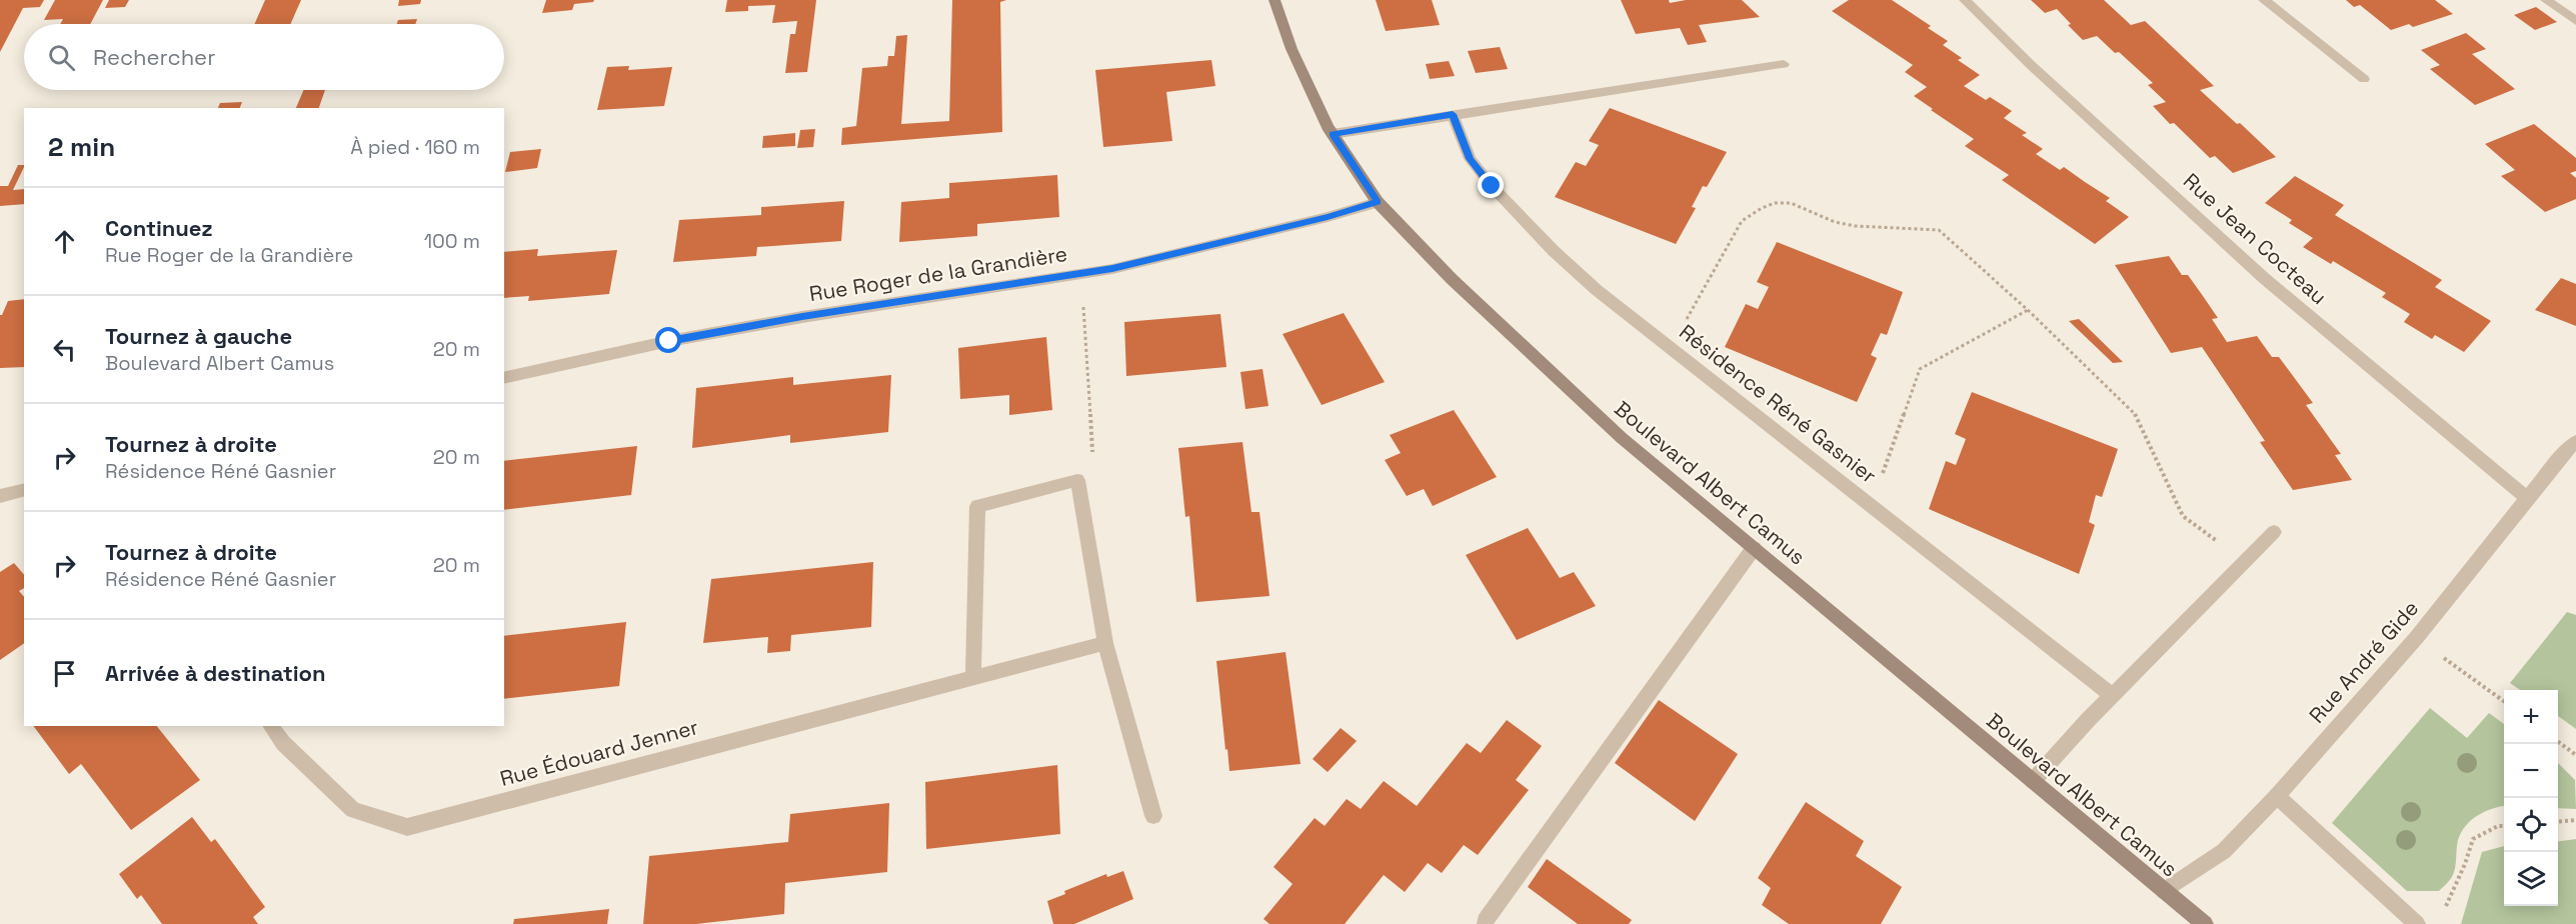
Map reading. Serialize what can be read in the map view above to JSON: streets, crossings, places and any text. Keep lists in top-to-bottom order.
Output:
{
  "streets": {
    "main road": ["Boulevard Albert Camus"],
    "street": [
      "Rue Jean Cocteau",
      "Rue Roger de la Grandière",
      "Résidence Réné Gasnier",
      "Rue André Gide",
      "Rue Édouard Jenner"
    ]
  },
  "crossings": [
    ["Rue Jean Cocteau", "Rue André Gide"],
    ["Rue Roger de la Grandière", "Boulevard Albert Camus"],
    ["Boulevard Albert Camus", "Rue André Gide"]
  ],
  "page": {
    "search": "Rechercher",
    "heading": ["2 min", "À pied · 160 m"],
    "list": [
      ["Continuez", "Rue Roger de la Grandière", "100 m"],
      ["Tournez à gauche", "Boulevard Albert Camus", "20 m"],
      ["Tournez à droite", "Résidence Réné Gasnier", "20 m"],
      ["Tournez à droite", "Résidence Réné Gasnier", "20 m"],
      "Arrivée à destination"
    ],
    "map_buttons": ["+", "−"]
  }
}
